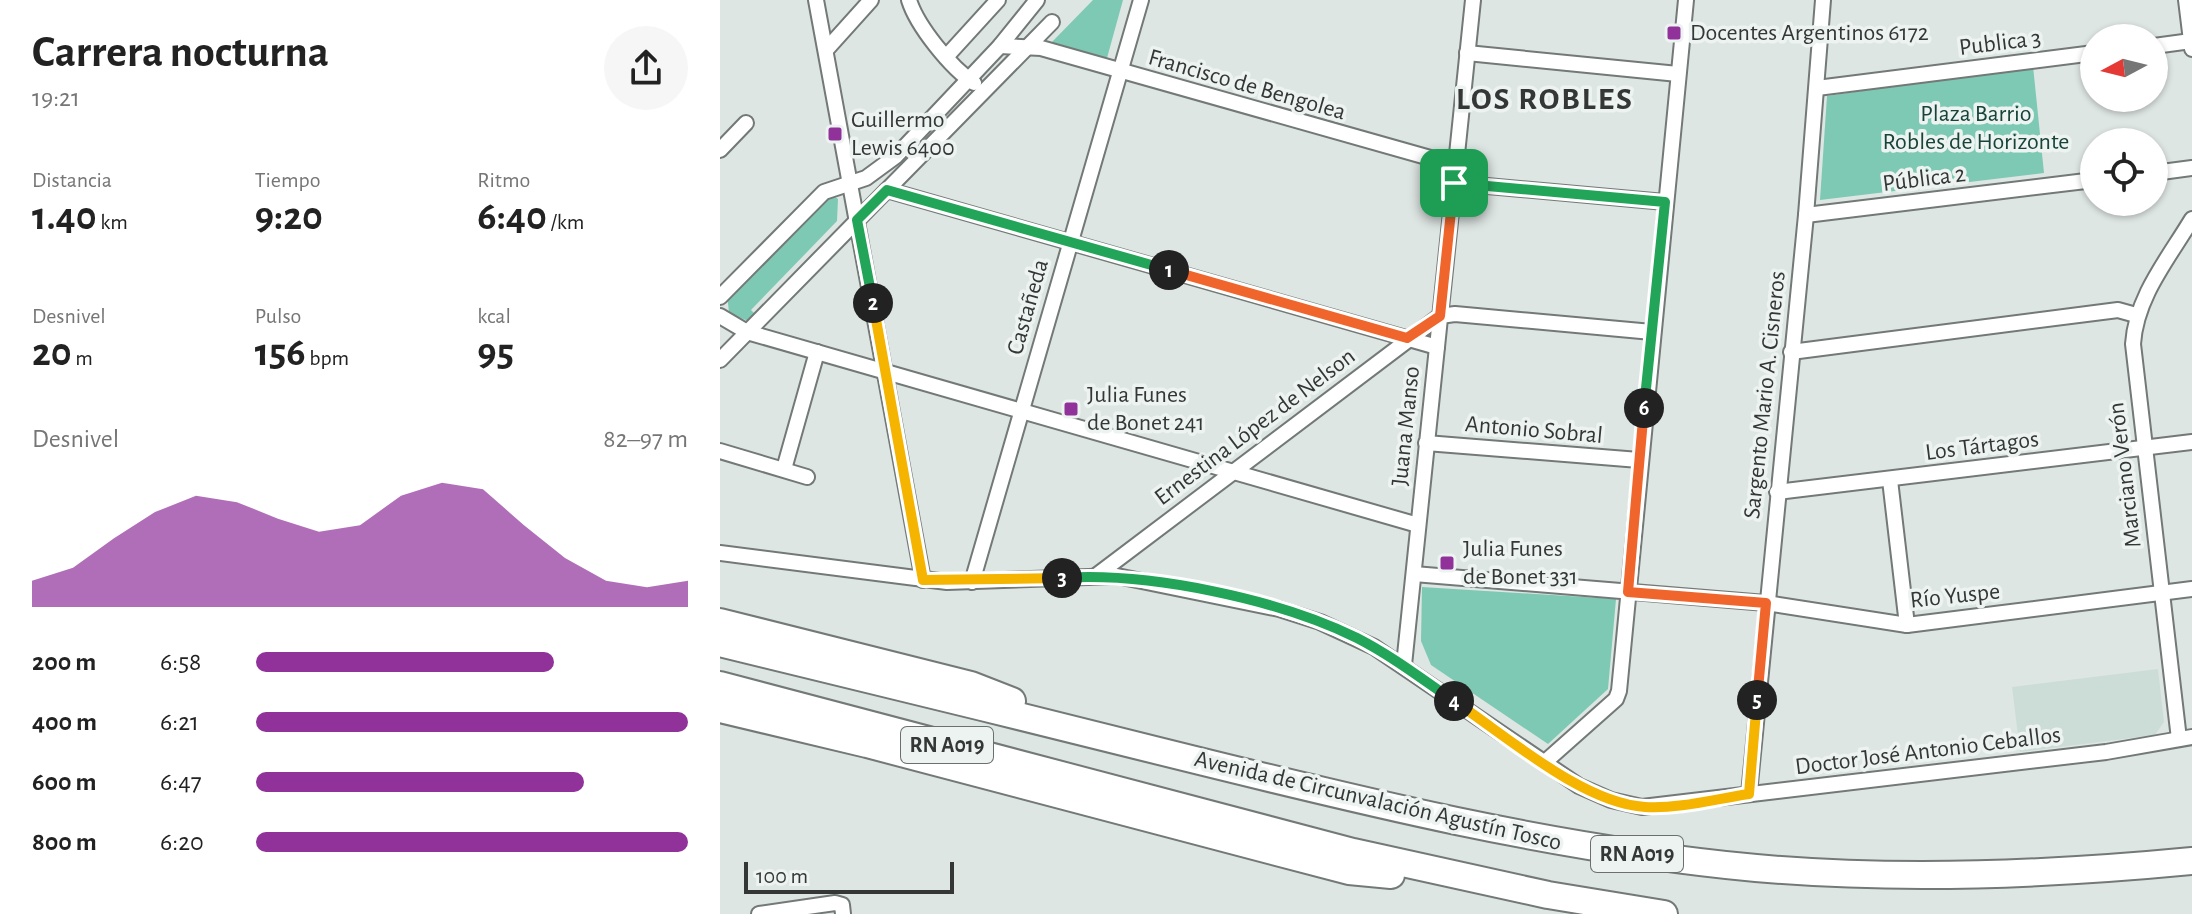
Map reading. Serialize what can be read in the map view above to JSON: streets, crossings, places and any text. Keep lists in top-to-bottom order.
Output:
{
  "streets": {
    "highway": ["RN A019", "Avenida de Circunvalación Agustín Tosco"],
    "street": [
      "Publica 3",
      "Francisco de Bengolea",
      "Pública 2",
      "Castañeda",
      "Sargento Mario A. Cisneros",
      "Juana Manso",
      "Ernestina López de Nelson",
      "Antonio Sobral",
      "Los Tártagos",
      "Marciano Verón",
      "Río Yuspe",
      "Doctor José Antonio Ceballos"
    ]
  },
  "crossings": [
    ["Publica 3", "Sargento Mario A. Cisneros"],
    ["Francisco de Bengolea", "Castañeda"],
    ["Francisco de Bengolea", "Juana Manso"],
    ["Pública 2", "Sargento Mario A. Cisneros"],
    ["Castañeda", "Doctor José Antonio Ceballos"],
    ["Sargento Mario A. Cisneros", "Los Tártagos"],
    ["Sargento Mario A. Cisneros", "Río Yuspe"],
    ["Sargento Mario A. Cisneros", "Doctor José Antonio Ceballos"],
    ["Juana Manso", "Ernestina López de Nelson"],
    ["Juana Manso", "Antonio Sobral"],
    ["Juana Manso", "Río Yuspe"],
    ["Juana Manso", "Doctor José Antonio Ceballos"],
    ["Ernestina López de Nelson", "Doctor José Antonio Ceballos"],
    ["Los Tártagos", "Marciano Verón"],
    ["Marciano Verón", "Río Yuspe"],
    ["Marciano Verón", "Doctor José Antonio Ceballos"]
  ],
  "districts": ["LOS ROBLES"],
  "parks": ["Plaza Barrio Robles de Horizonte"],
  "places": {
    "transit": [
      "Docentes Argentinos 6172",
      "Guillermo Lewis 6400",
      "Julia Funes de Bonet 241",
      "Julia Funes de Bonet 331"
    ]
  },
  "scale_bar": "100 m",
  "north": "left",
  "page": {
    "heading": ["Carrera nocturna", "19:21"],
    "stats": [
      ["Distancia", "1.40 km"],
      ["Tiempo", "9:20"],
      ["Ritmo", "6:40 /km"],
      ["Desnivel", "20 m"],
      ["Pulso", "156 bpm"],
      ["kcal", "95"]
    ],
    "pins": [
      "1",
      "2",
      "6",
      "3",
      "5",
      "4"
    ],
    "chart": ["Desnivel", "82–97 m"],
    "list": [
      {
        "name": "200 m",
        "note": "6:58"
      },
      {
        "name": "400 m",
        "note": "6:21"
      },
      {
        "name": "600 m",
        "note": "6:47"
      },
      {
        "name": "800 m",
        "note": "6:20"
      }
    ],
    "scale": "100 m"
  }
}
